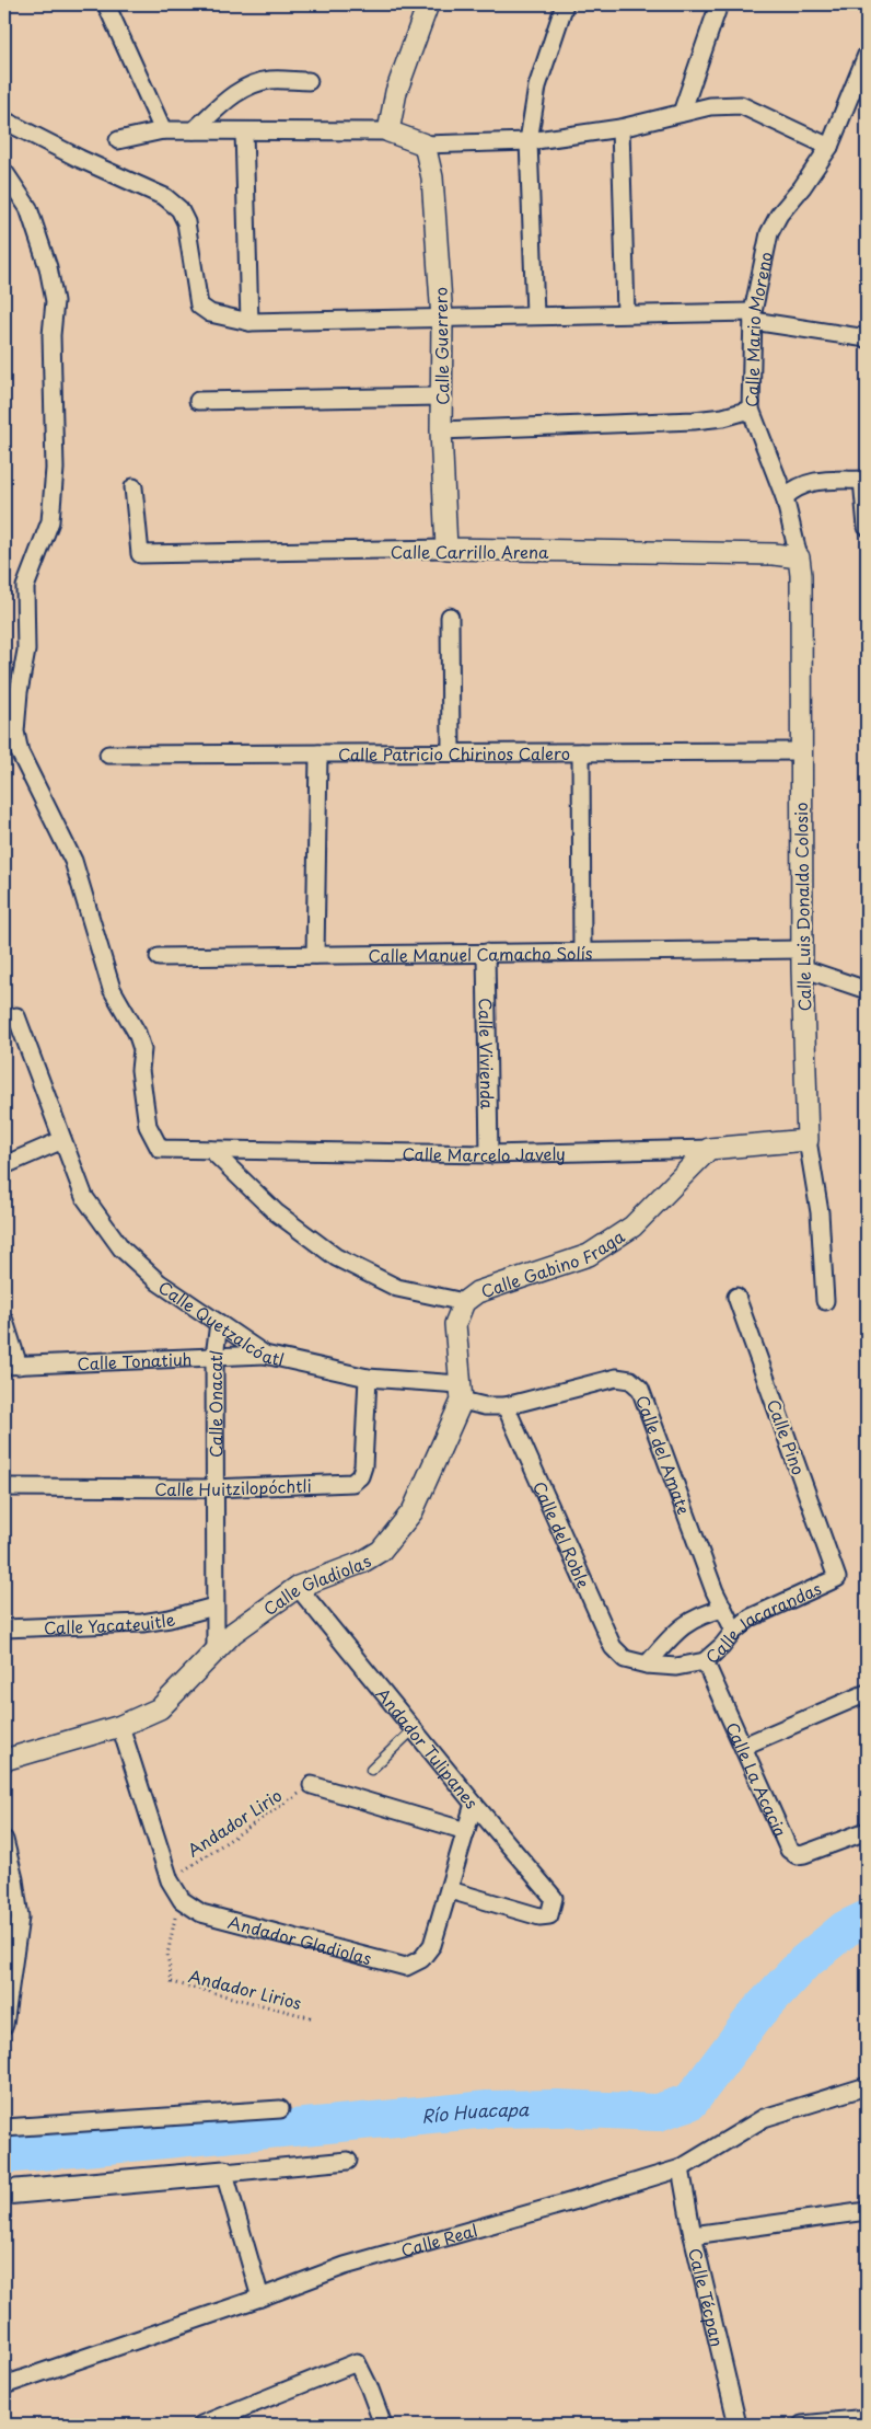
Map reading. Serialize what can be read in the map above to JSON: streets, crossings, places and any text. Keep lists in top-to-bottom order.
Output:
{
  "streets": {
    "street": [
      "Calle Mario Moreno",
      "Calle Guerrero",
      "Calle Carrillo Arena",
      "Calle Patricio Chirinos Calero",
      "Calle Luis Donaldo Colosio",
      "Calle Manuel Camacho Solís",
      "Calle Vivienda",
      "Calle Marcelo Javely",
      "Calle Gabino Fraga",
      "Calle Quetzalcóatl",
      "Calle Tonatiuh",
      "Calle Onacatl",
      "Calle Pino",
      "Calle del Amate",
      "Calle Huitzilopóchtli",
      "Calle del Roble",
      "Calle Gladiolas",
      "Calle Yacateuitle",
      "Calle Jacarandas",
      "Andador Tulipanes",
      "Calle La Acacia",
      "Andador Gladiolas",
      "Calle Real",
      "Calle Técpan"
    ],
    "path": ["Andador Lirio", "Andador Lirios"]
  },
  "crossings": [
    ["Calle Mario Moreno", "Calle Carrillo Arena"],
    ["Calle Mario Moreno", "Calle Luis Donaldo Colosio"],
    ["Calle Guerrero", "Calle Carrillo Arena"],
    ["Calle Carrillo Arena", "Calle Luis Donaldo Colosio"],
    ["Calle Patricio Chirinos Calero", "Calle Luis Donaldo Colosio"],
    ["Calle Luis Donaldo Colosio", "Calle Manuel Camacho Solís"],
    ["Calle Luis Donaldo Colosio", "Calle Marcelo Javely"],
    ["Calle Manuel Camacho Solís", "Calle Vivienda"],
    ["Calle Vivienda", "Calle Marcelo Javely"],
    ["Calle Marcelo Javely", "Calle Gabino Fraga"],
    ["Calle Gabino Fraga", "Calle Quetzalcóatl"],
    ["Calle Gabino Fraga", "Calle del Amate"],
    ["Calle Gabino Fraga", "Calle Gladiolas"],
    ["Calle Quetzalcóatl", "Calle Tonatiuh"],
    ["Calle Quetzalcóatl", "Calle Onacatl"],
    ["Calle Quetzalcóatl", "Calle del Amate"],
    ["Calle Quetzalcóatl", "Calle Huitzilopóchtli"],
    ["Calle Quetzalcóatl", "Calle Gladiolas"],
    ["Calle Tonatiuh", "Calle Onacatl"],
    ["Calle Onacatl", "Calle Huitzilopóchtli"],
    ["Calle Onacatl", "Calle Gladiolas"],
    ["Calle Onacatl", "Calle Yacateuitle"],
    ["Calle Pino", "Calle Jacarandas"],
    ["Calle del Amate", "Calle del Roble"],
    ["Calle del Amate", "Calle Gladiolas"],
    ["Calle del Amate", "Calle Jacarandas"],
    ["Calle del Roble", "Calle Jacarandas"],
    ["Calle Gladiolas", "Andador Tulipanes"],
    ["Calle Jacarandas", "Calle La Acacia"],
    ["Andador Tulipanes", "Andador Gladiolas"],
    ["Andador Gladiolas", "Andador Lirios"],
    ["Calle Real", "Calle Técpan"]
  ],
  "water": ["Río Huacapa"]
}
